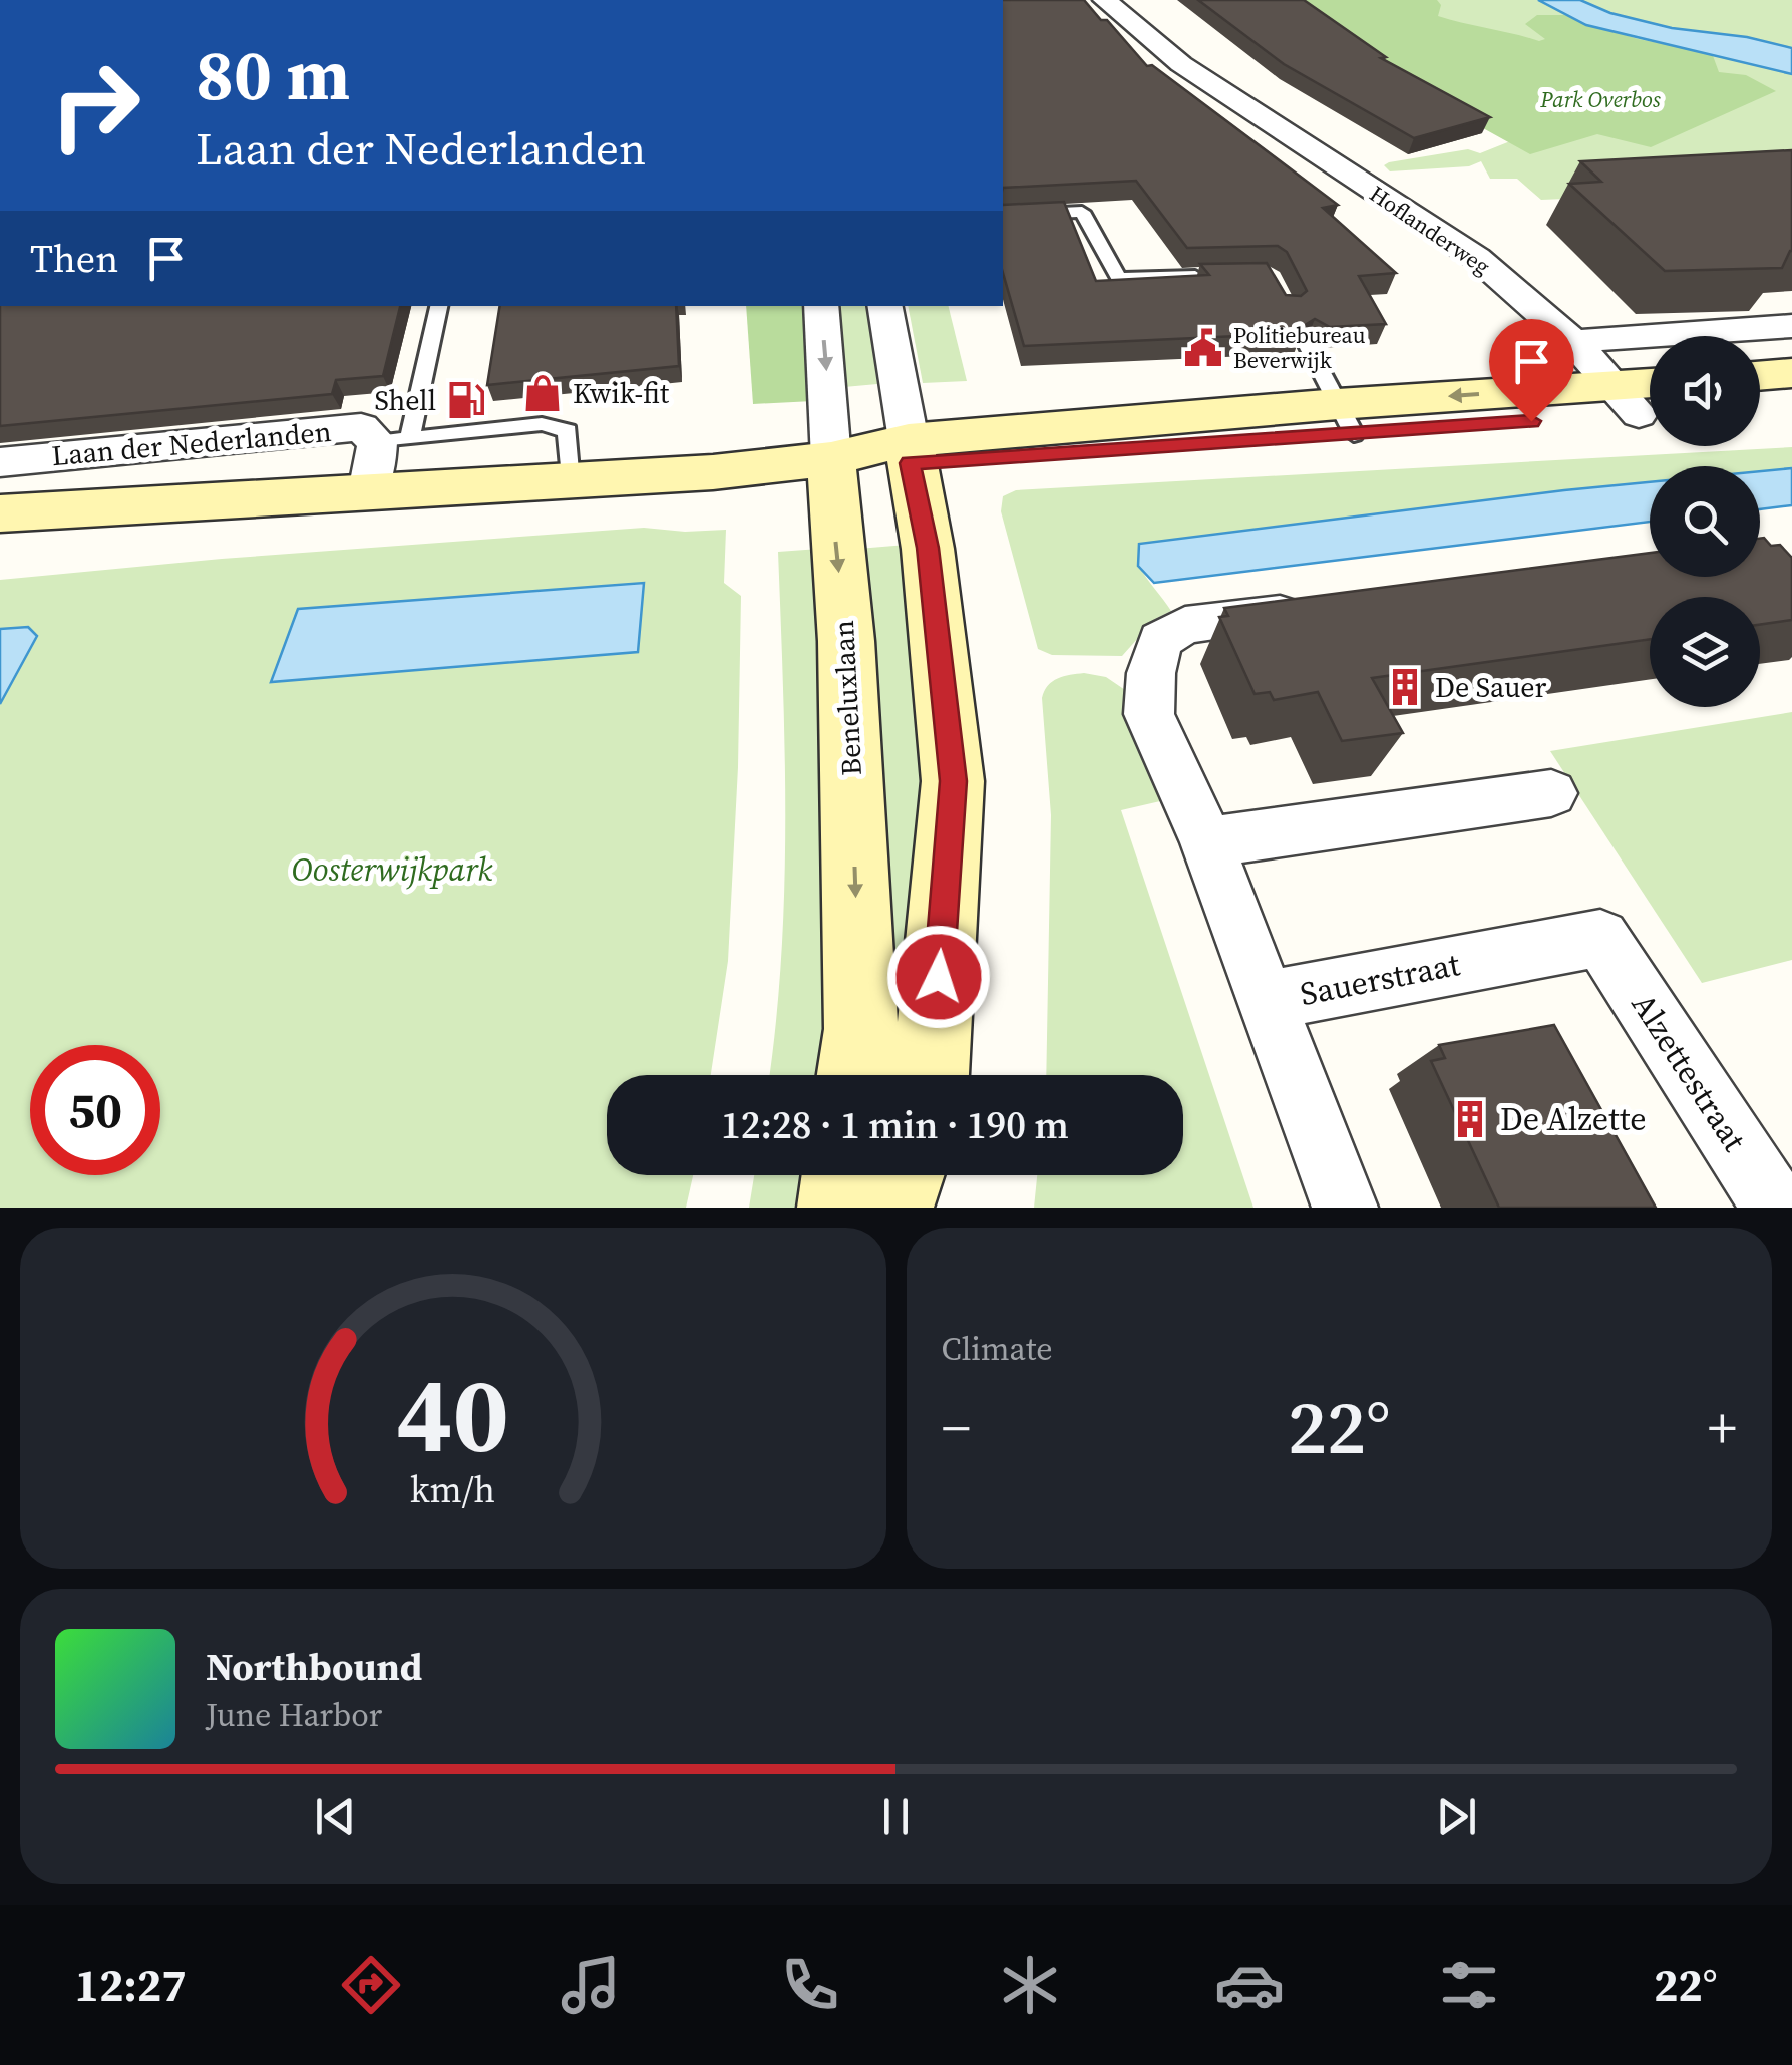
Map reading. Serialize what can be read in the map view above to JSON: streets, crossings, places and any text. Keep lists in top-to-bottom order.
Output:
{
  "streets": {
    "main road": ["Laan der Nederlanden", "Beneluxlaan"],
    "street": ["Hoflanderweg", "Sauerstraat", "Alzettestraat"]
  },
  "crossings": [
    ["Hoflanderweg", "Laan der Nederlanden"],
    ["Laan der Nederlanden", "Beneluxlaan"],
    ["Sauerstraat", "Alzettestraat"]
  ],
  "parks": ["Park Overbos", "Oosterwijkpark"],
  "places": {
    "public building": ["Politiebureau Beverwijk"],
    "shop": ["Kwik-fit"],
    "fuel station": ["Shell"],
    "building": ["De Sauer", "De Alzette"]
  },
  "page": {
    "turn": ["80 m", "Laan der Nederlanden"],
    "then": "Then",
    "limit": "50",
    "trip": "12:28 · 1 min · 190 m",
    "tile": "Climate",
    "heat": ["−", "22°", "+"],
    "song": ["Northbound", "June Harbor"],
    "tabs": ["12:27", "22°"],
    "gauge": ["40", "km/h"]
  }
}
